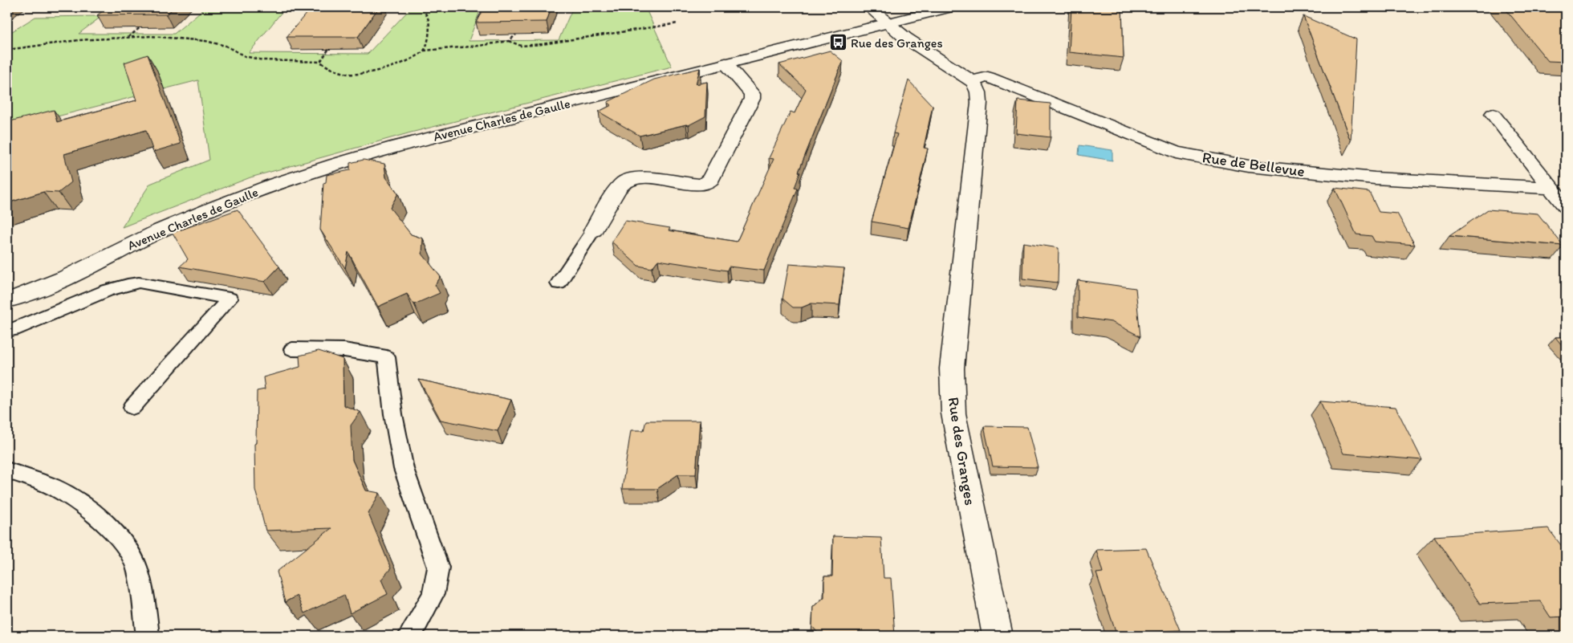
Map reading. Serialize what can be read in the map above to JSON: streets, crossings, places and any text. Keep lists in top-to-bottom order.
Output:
{
  "streets": {
    "street": ["Avenue Charles de Gaulle", "Rue de Bellevue", "Rue des Granges"]
  },
  "crossings": [
    ["Rue de Bellevue", "Rue des Granges"]
  ],
  "places": {
    "bus stop": ["Rue des Granges"]
  }
}
